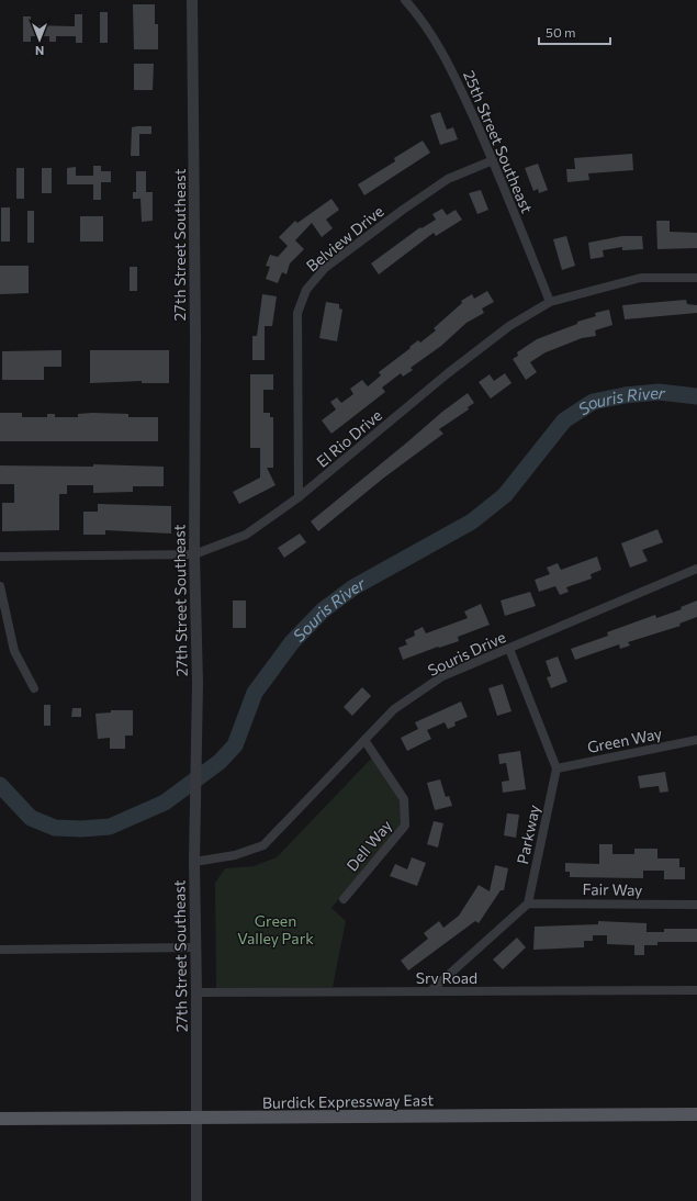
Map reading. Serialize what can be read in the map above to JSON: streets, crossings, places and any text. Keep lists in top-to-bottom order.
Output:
{
  "streets": {
    "main road": ["Burdick Expressway East"],
    "street": [
      "25th Street Southeast",
      "Belview Drive",
      "27th Street Southeast",
      "El Rio Drive",
      "Souris Drive",
      "Green Way",
      "Parkway",
      "Dell Way",
      "Fair Way",
      "Srv Road"
    ]
  },
  "crossings": [
    ["25th Street Southeast", "Belview Drive"],
    ["25th Street Southeast", "El Rio Drive"],
    ["Belview Drive", "El Rio Drive"],
    ["27th Street Southeast", "El Rio Drive"],
    ["27th Street Southeast", "Souris Drive"],
    ["27th Street Southeast", "Srv Road"],
    ["27th Street Southeast", "Burdick Expressway East"],
    ["Souris Drive", "Dell Way"],
    ["Green Way", "Parkway"],
    ["Parkway", "Fair Way"]
  ],
  "water": ["Souris River"],
  "parks": ["Green Valley Park"],
  "scale_bar": "50 m",
  "north": "bottom"
}
